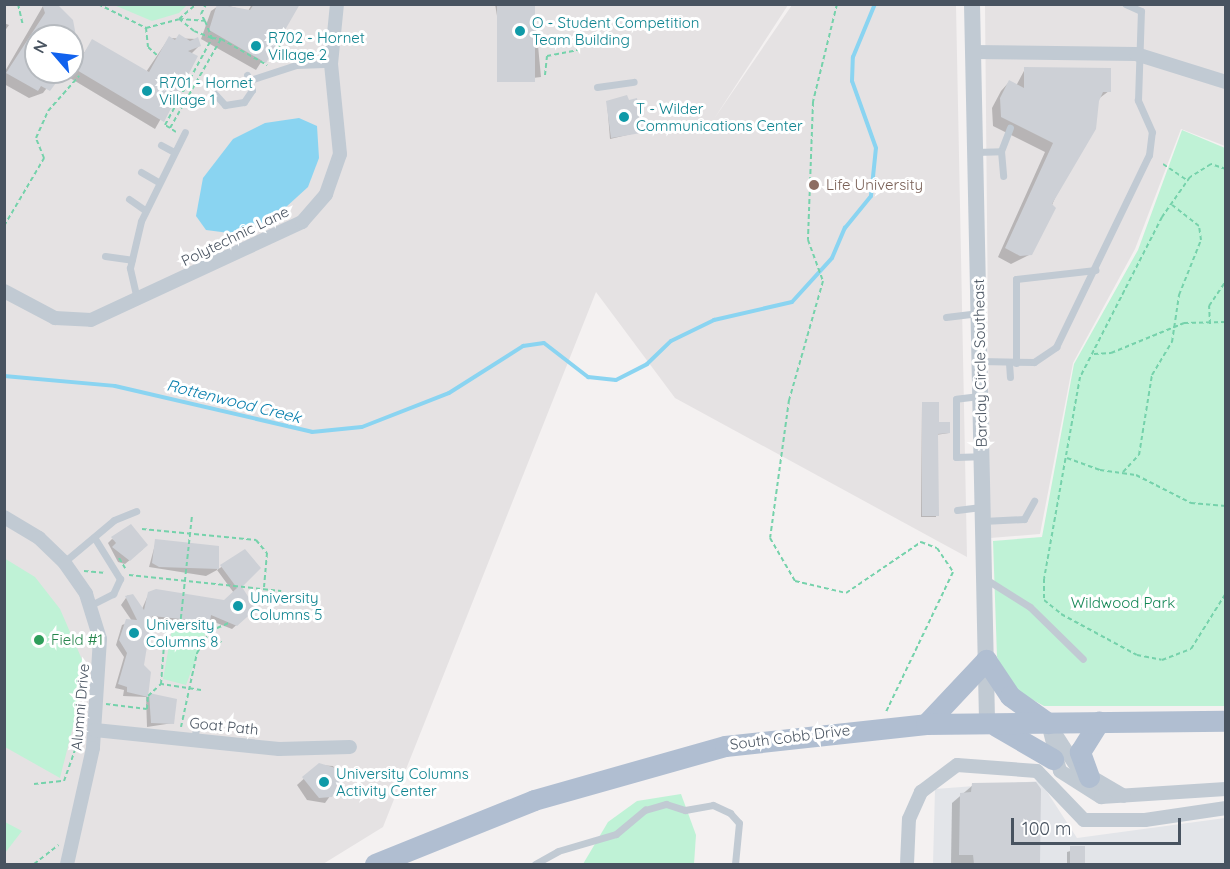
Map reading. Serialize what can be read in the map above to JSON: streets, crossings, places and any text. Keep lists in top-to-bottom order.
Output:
{
  "streets": {
    "main road": ["South Cobb Drive"],
    "street": [
      "Polytechnic Lane",
      "Barclay Circle Southeast",
      "Alumni Drive",
      "Goat Path"
    ]
  },
  "crossings": [
    ["Barclay Circle Southeast", "South Cobb Drive"],
    ["Alumni Drive", "Goat Path"]
  ],
  "water": ["Rottenwood Creek"],
  "parks": ["Wildwood Park"],
  "places": [
    "O - Student Competition Team Building",
    "R702 - Hornet Village 2",
    "R701 - Hornet Village 1",
    "T - Wilder Communications Center",
    "Life University",
    "University Columns 5",
    "University Columns 8",
    "Field #1",
    "University Columns Activity Center"
  ],
  "scale_bar": "100 m",
  "north": "top left"
}
